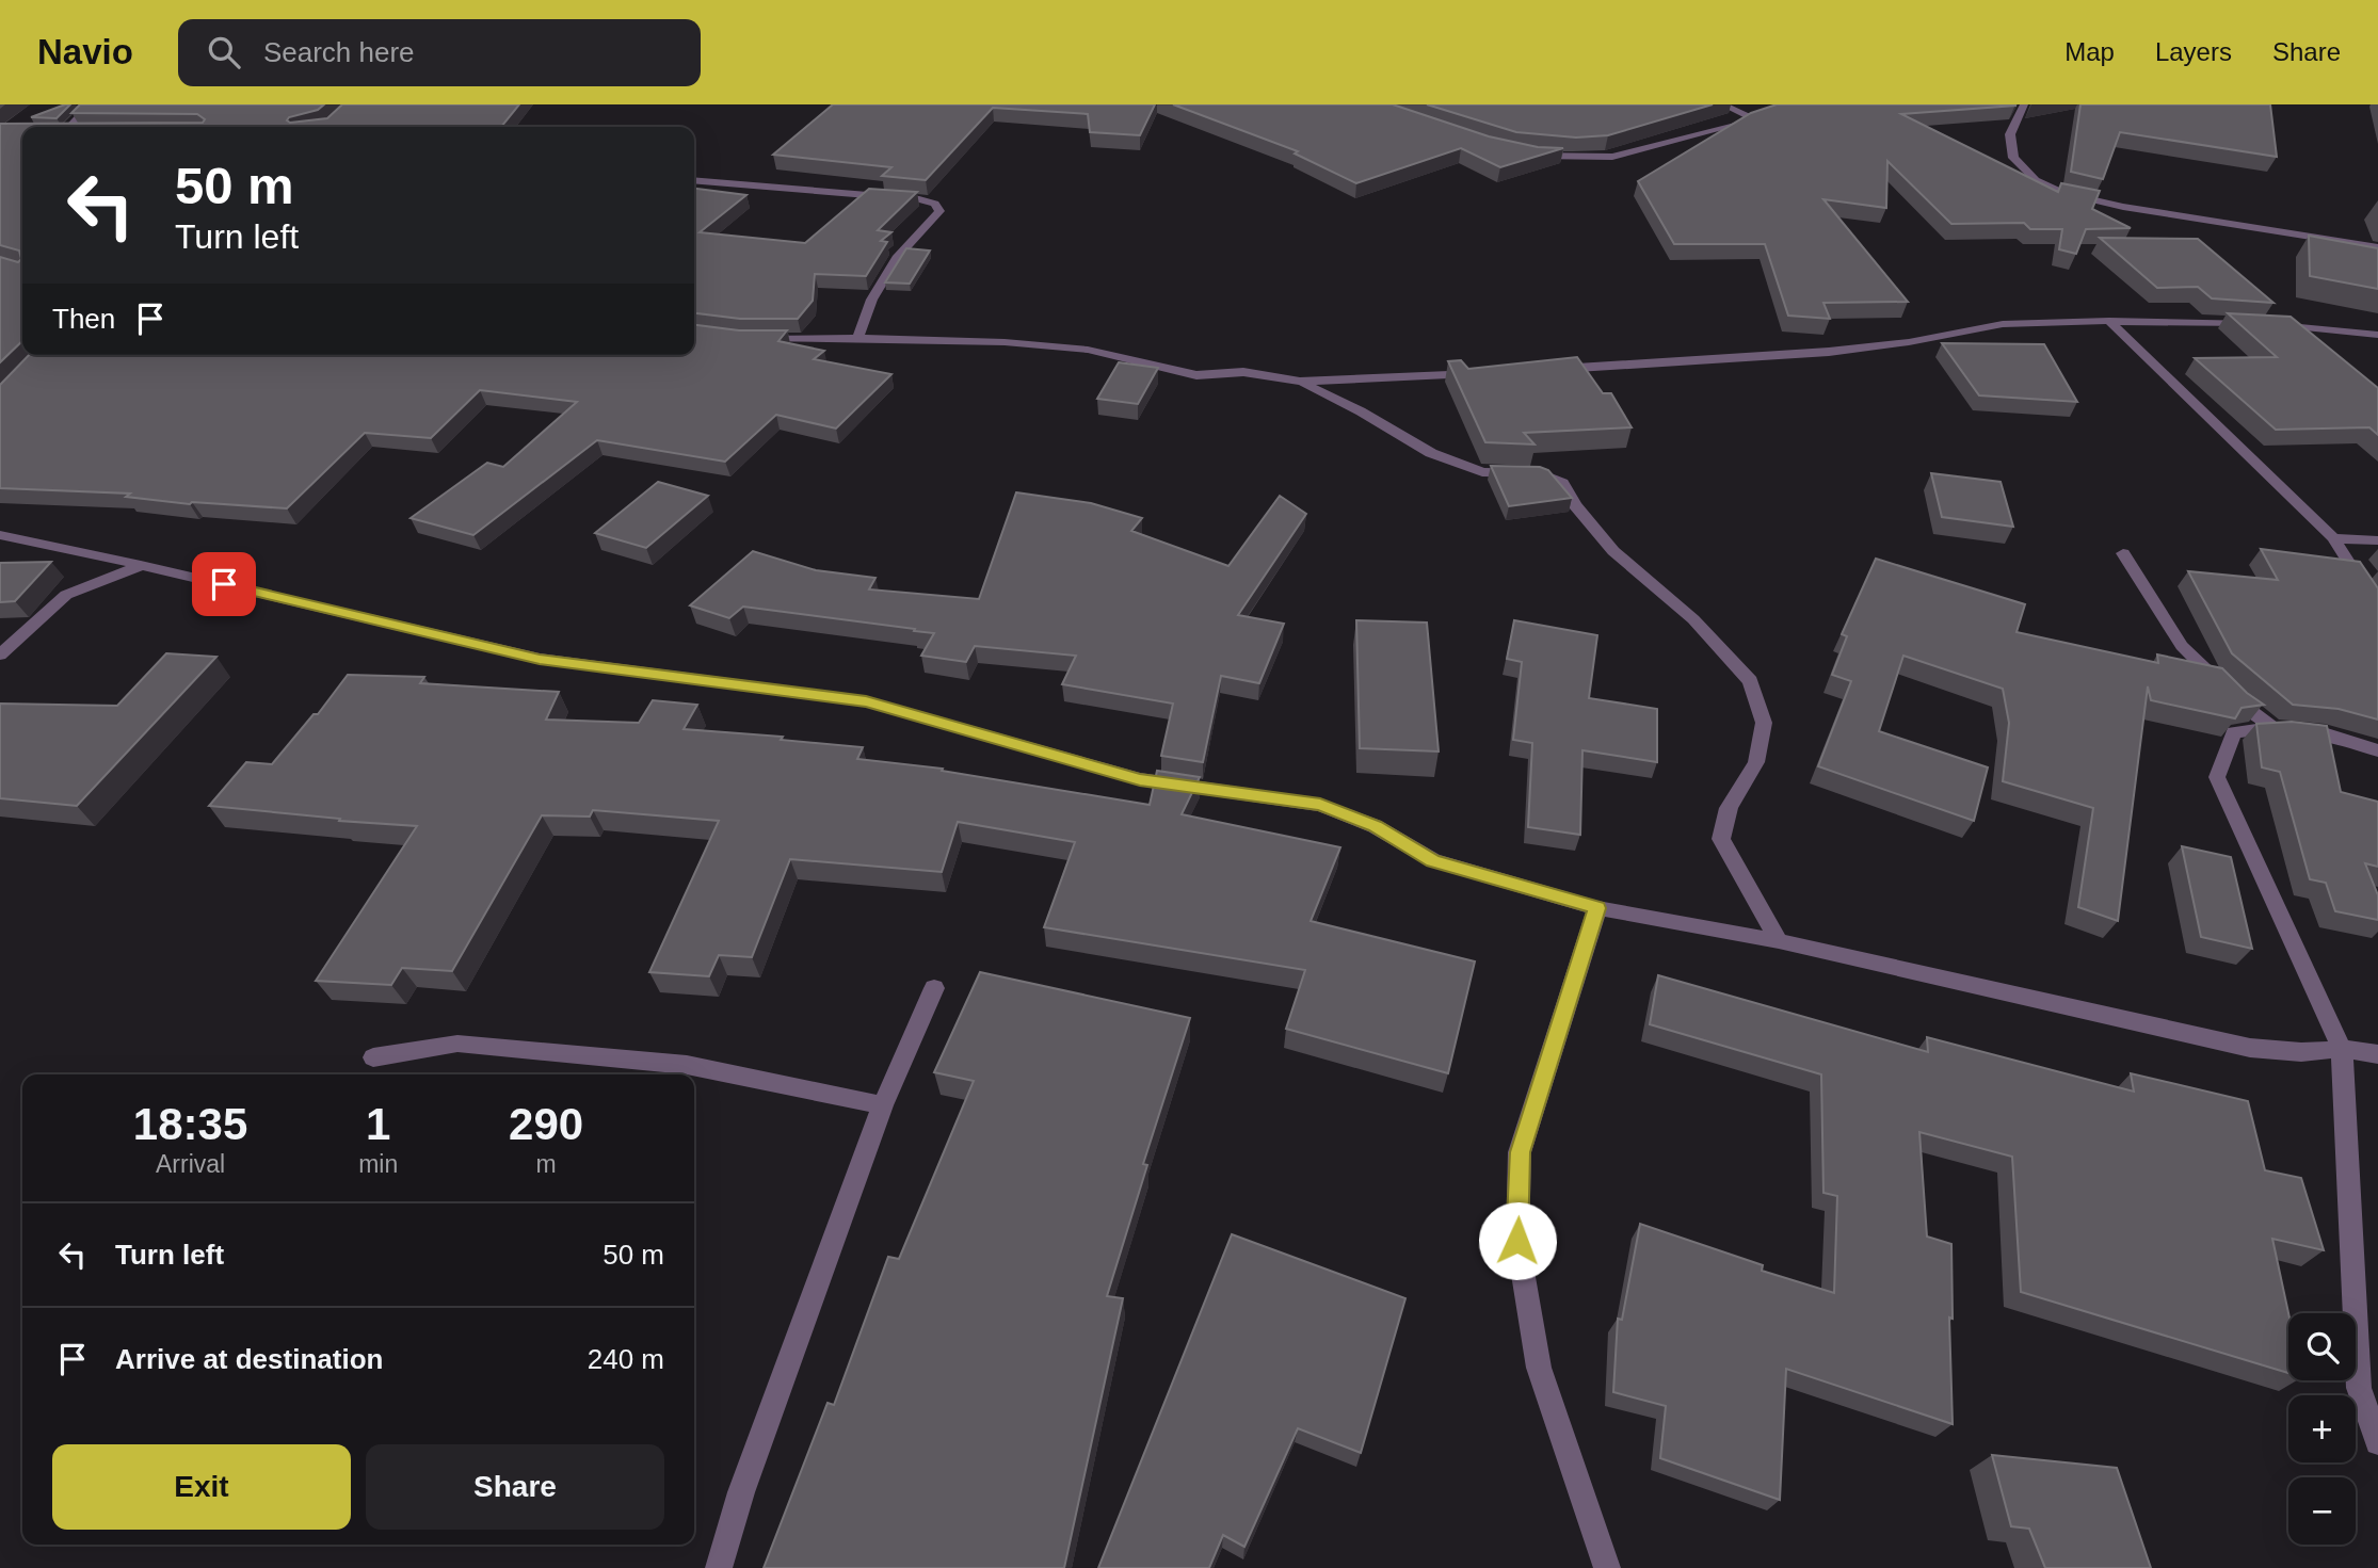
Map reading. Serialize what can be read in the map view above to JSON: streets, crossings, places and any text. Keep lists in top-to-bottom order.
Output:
{
  "page": {
    "header": "Navio",
    "search": "Search here",
    "nav": ["Map", "Layers", "Share"],
    "turn": ["50 m", "Turn left"],
    "then": "Then",
    "eta": [
      "18:35",
      "Arrival",
      "1",
      "min",
      "290",
      "m"
    ],
    "list": [
      {
        "name": "Turn left",
        "value": "50 m"
      },
      {
        "name": "Arrive at destination",
        "value": "240 m"
      }
    ],
    "map_buttons": ["+", "−"],
    "buttons": ["Exit", "Share"]
  }
}
